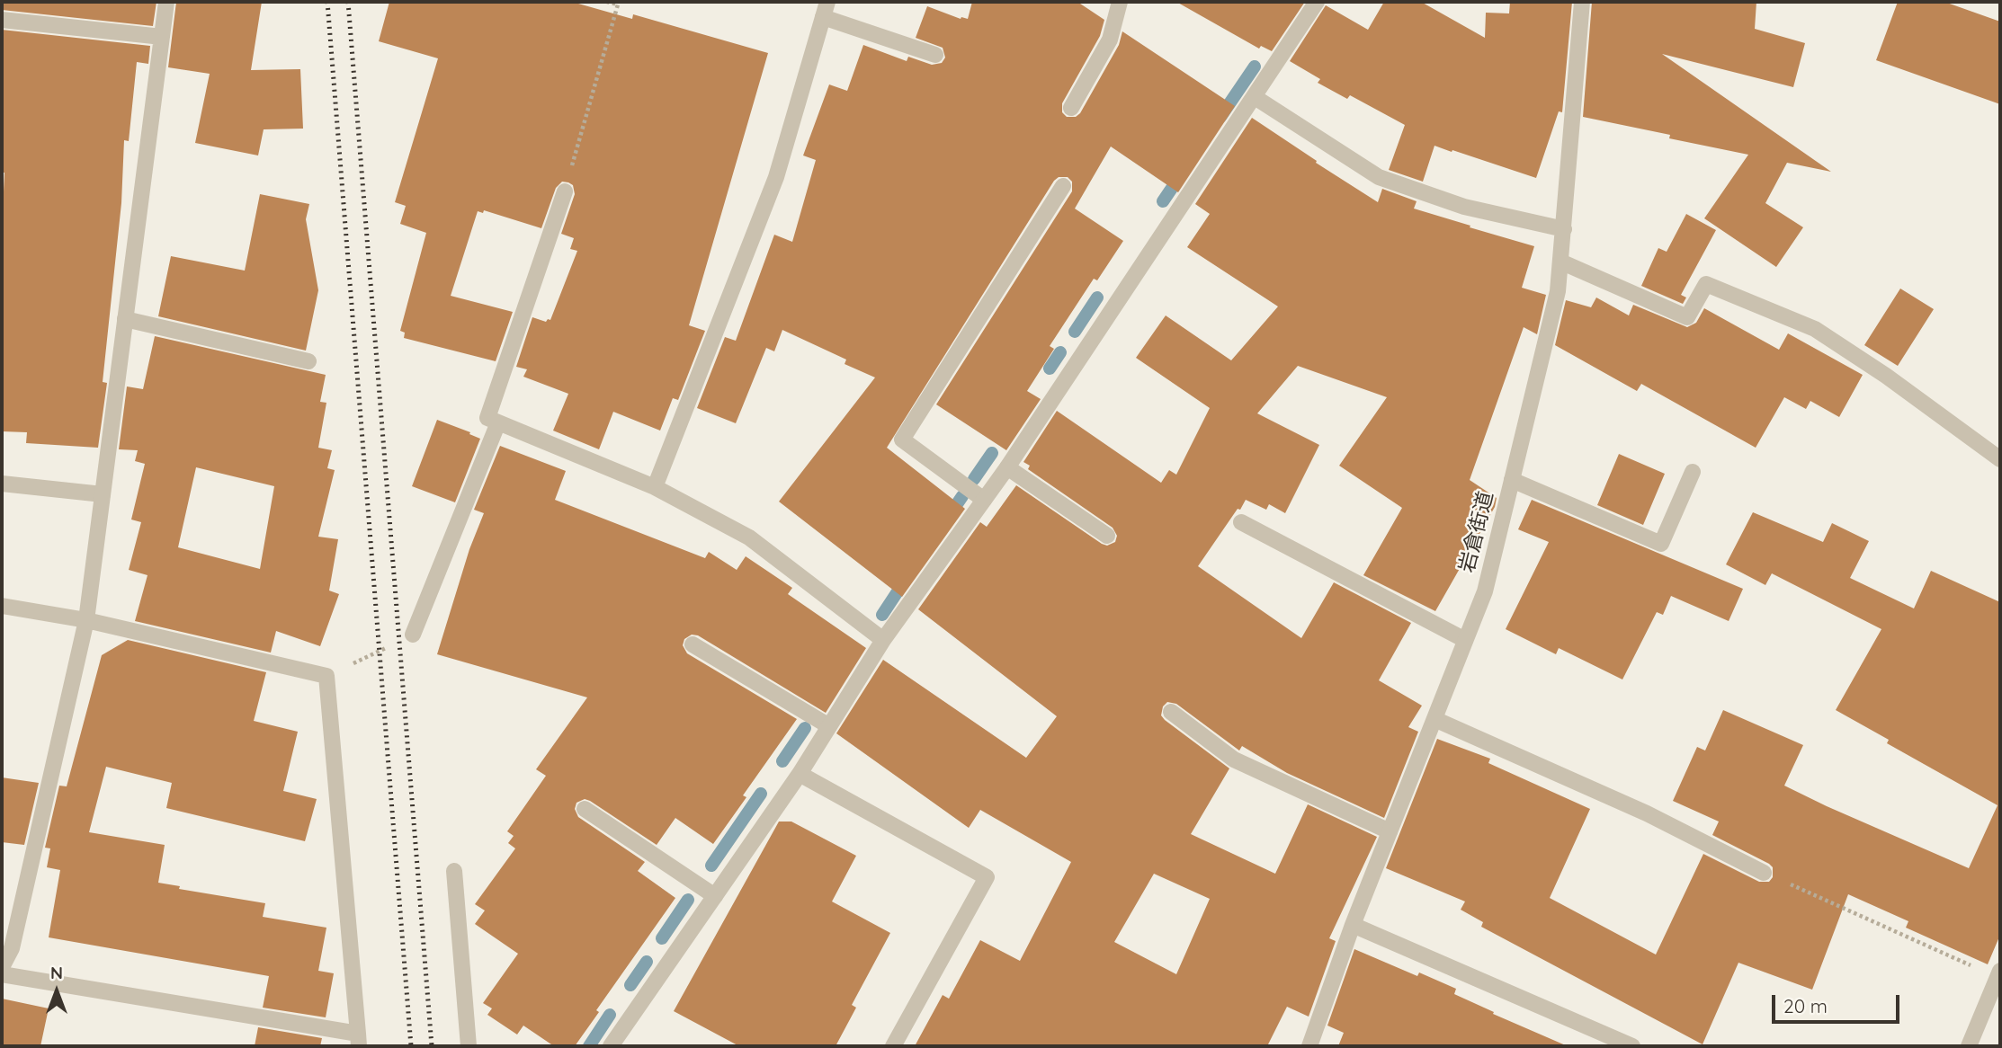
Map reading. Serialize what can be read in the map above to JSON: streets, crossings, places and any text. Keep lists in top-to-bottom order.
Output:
{
  "streets": {
    "street": ["岩倉街道"]
  },
  "scale_bar": "20 m",
  "north": "top"
}
